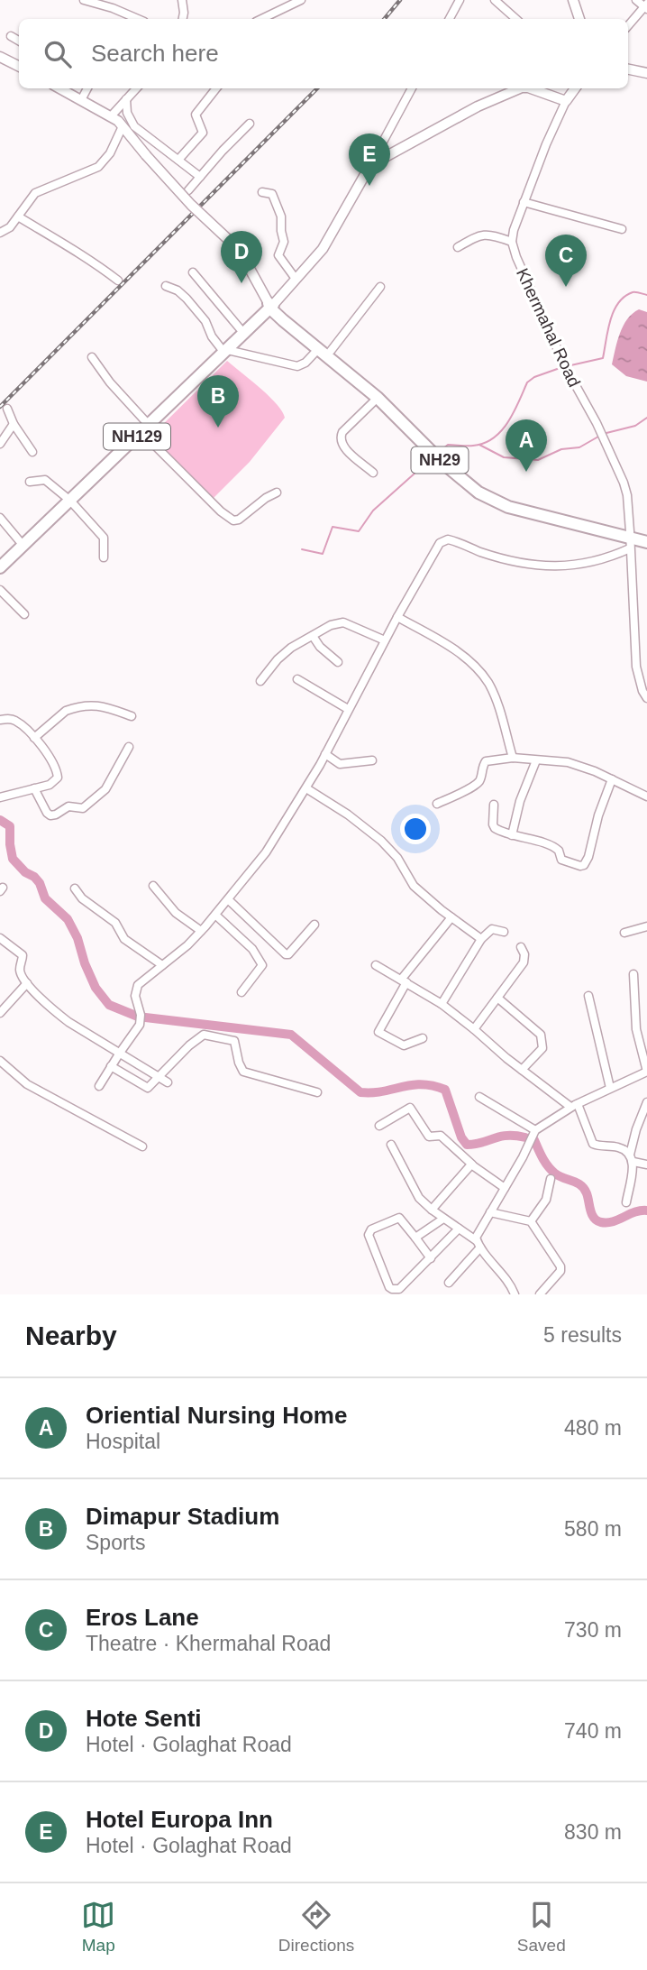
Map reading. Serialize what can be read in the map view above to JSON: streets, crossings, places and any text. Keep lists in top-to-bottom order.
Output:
{
  "streets": {
    "highway": ["NH129", "NH29"],
    "street": ["Khermahal Road"]
  },
  "crossings": [
    ["Khermahal Road", "NH29"],
    ["NH129", "NH29"]
  ],
  "page": {
    "search": "Search here",
    "pins": [
      "E",
      "D",
      "C",
      "B",
      "A"
    ],
    "heading": ["Nearby", "5 results"],
    "list": [
      {
        "mark": "A",
        "name": "Oriential Nursing Home",
        "note": "Hospital",
        "value": "480 m"
      },
      {
        "mark": "B",
        "name": "Dimapur Stadium",
        "note": "Sports",
        "value": "580 m"
      },
      {
        "mark": "C",
        "name": "Eros Lane",
        "note": "Theatre · Khermahal Road",
        "value": "730 m"
      },
      {
        "mark": "D",
        "name": "Hote Senti",
        "note": "Hotel · Golaghat Road",
        "value": "740 m"
      },
      {
        "mark": "E",
        "name": "Hotel Europa Inn",
        "note": "Hotel · Golaghat Road",
        "value": "830 m"
      }
    ],
    "nav": ["Map", "Directions", "Saved"]
  }
}
